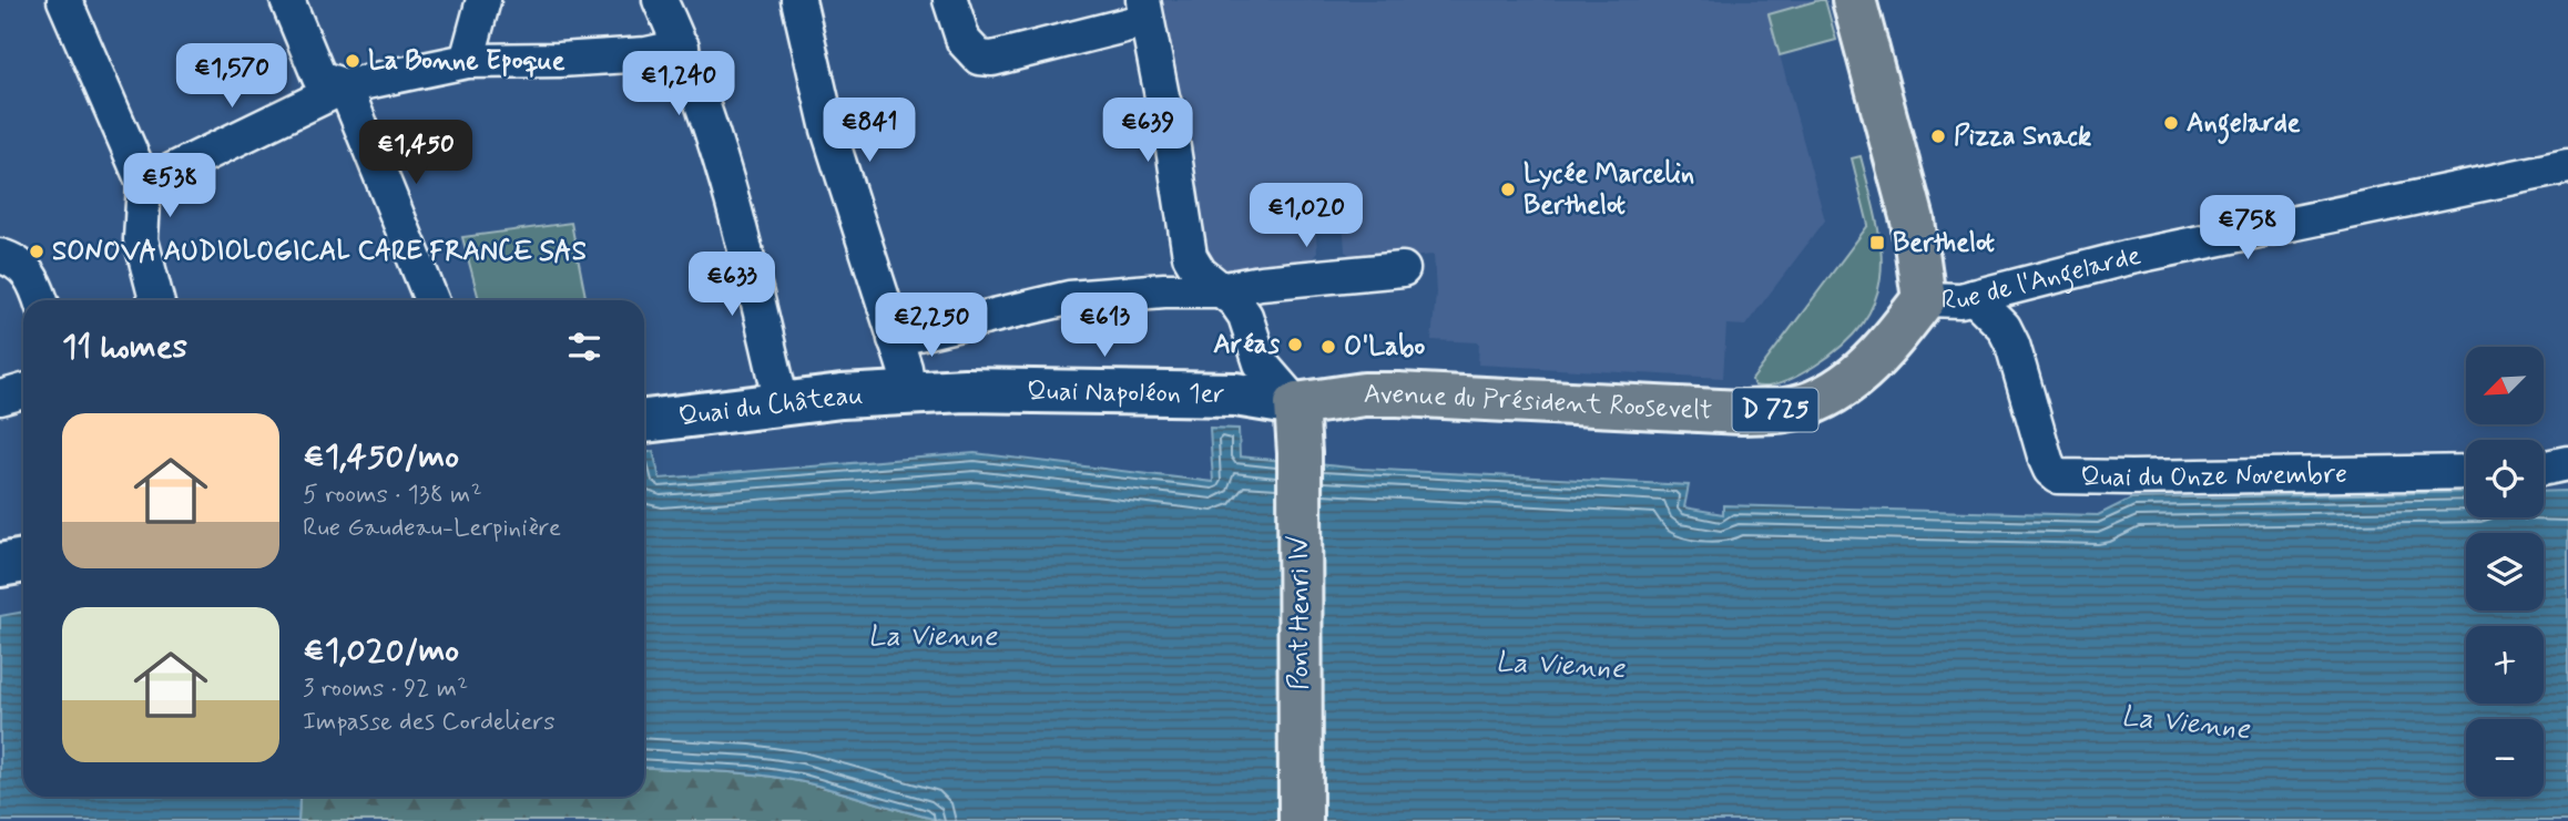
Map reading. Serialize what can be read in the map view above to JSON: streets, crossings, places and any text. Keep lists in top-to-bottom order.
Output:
{
  "streets": {
    "main road": [
      "Quai Napoléon 1er",
      "Avenue du Président Roosevelt",
      "Quai du Château",
      "D 725",
      "Pont Henri IV"
    ],
    "street": ["Rue de l'Angelarde", "Quai du Onze Novembre"]
  },
  "crossings": [
    ["Rue de l'Angelarde", "Avenue du Président Roosevelt"],
    ["Rue de l'Angelarde", "Quai du Onze Novembre"],
    ["Quai Napoléon 1er", "Avenue du Président Roosevelt"],
    ["Quai Napoléon 1er", "Quai du Château"],
    ["Quai Napoléon 1er", "Pont Henri IV"],
    ["Avenue du Président Roosevelt", "Pont Henri IV"]
  ],
  "water": ["La Vienne"],
  "places": {
    "other": [
      "La Bonne Epoque",
      "Angelarde",
      "Pizza Snack",
      "Lycée Marcelin Berthelot",
      "SONOVA AUDIOLOGICAL CARE FRANCE SAS",
      "Aréas",
      "O'Labo"
    ],
    "transit": ["Berthelot"]
  },
  "north": "bottom left",
  "page": {
    "price": [
      "€1,570",
      "€1,240",
      "€841",
      "€639",
      "€1,450",
      "€538",
      "€1,020",
      "€758",
      "€633",
      "€2,250",
      "€613"
    ],
    "heading": "11 homes",
    "map_buttons": ["+", "−"],
    "list": [
      {
        "name": "€1,450/mo",
        "note": "5 rooms · 138 m² · Rue Gaudeau-Lerpinière"
      },
      {
        "name": "€1,020/mo",
        "note": "3 rooms · 92 m² · Impasse des Cordeliers"
      }
    ]
  }
}
